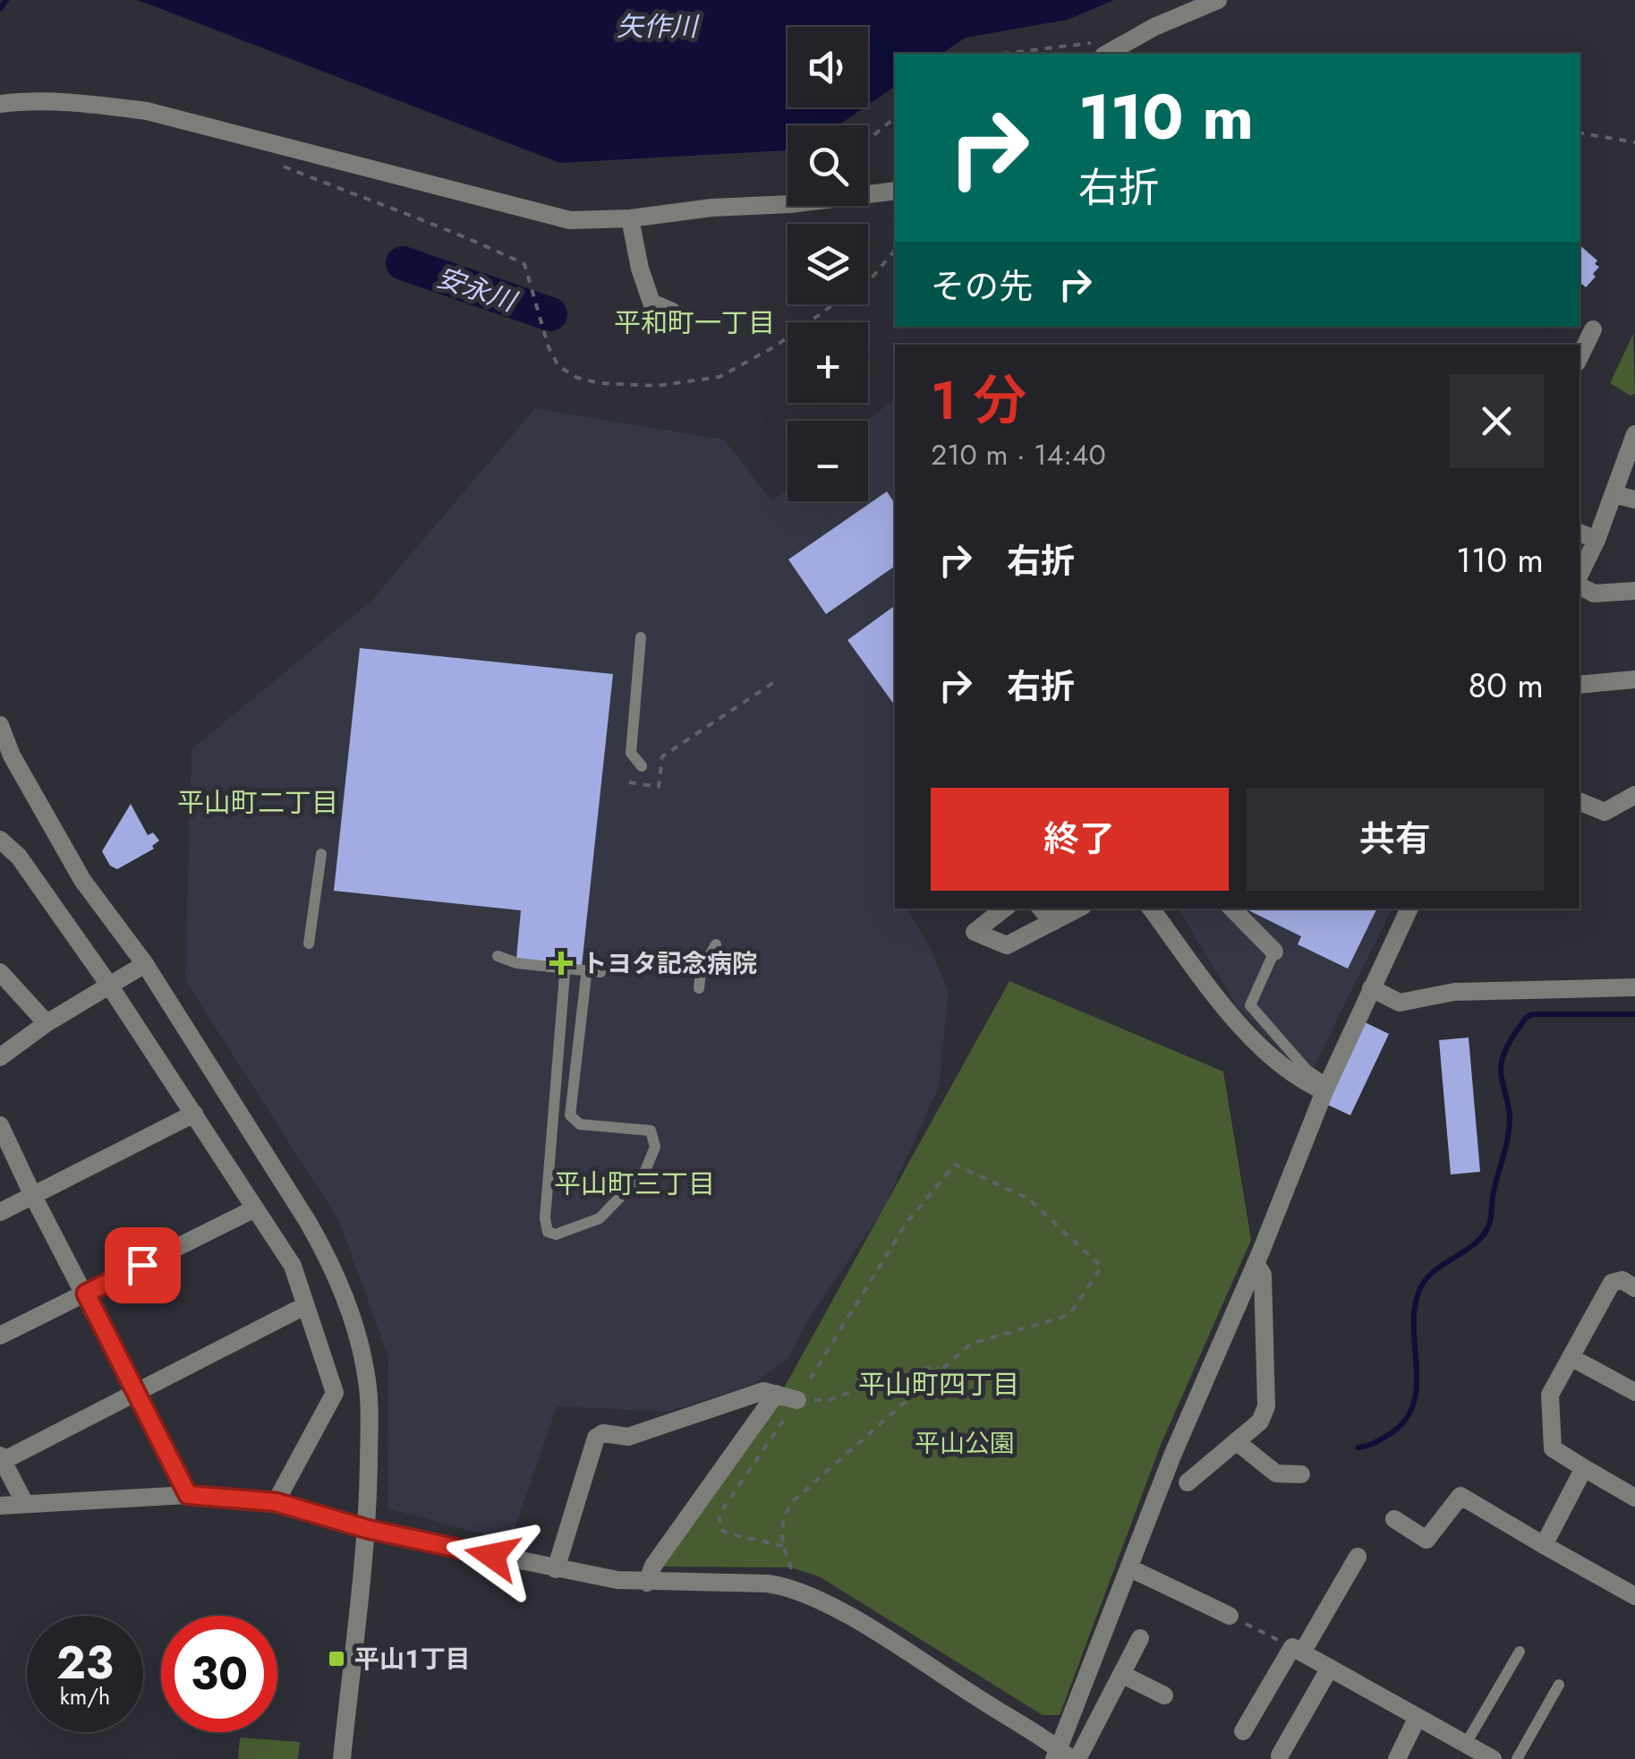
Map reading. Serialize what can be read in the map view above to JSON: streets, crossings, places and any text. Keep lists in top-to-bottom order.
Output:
{
  "districts": [
    "平和町一丁目",
    "平山町二丁目",
    "平山町三丁目",
    "平山町四丁目"
  ],
  "water": ["矢作川", "安永川"],
  "parks": ["平山公園"],
  "places": {
    "health": ["トヨタ記念病院"],
    "transit": ["平山１丁目"]
  },
  "page": {
    "map_buttons": ["+", "−"],
    "turn": ["110 m", "右折"],
    "then": "その先",
    "heading": ["1 分", "210 m · 14:40"],
    "list": [
      {
        "name": "右折",
        "value": "110 m"
      },
      {
        "name": "右折",
        "value": "80 m"
      }
    ],
    "buttons": ["終了", "共有"],
    "speed": "23 km/h",
    "limit": "30"
  }
}
